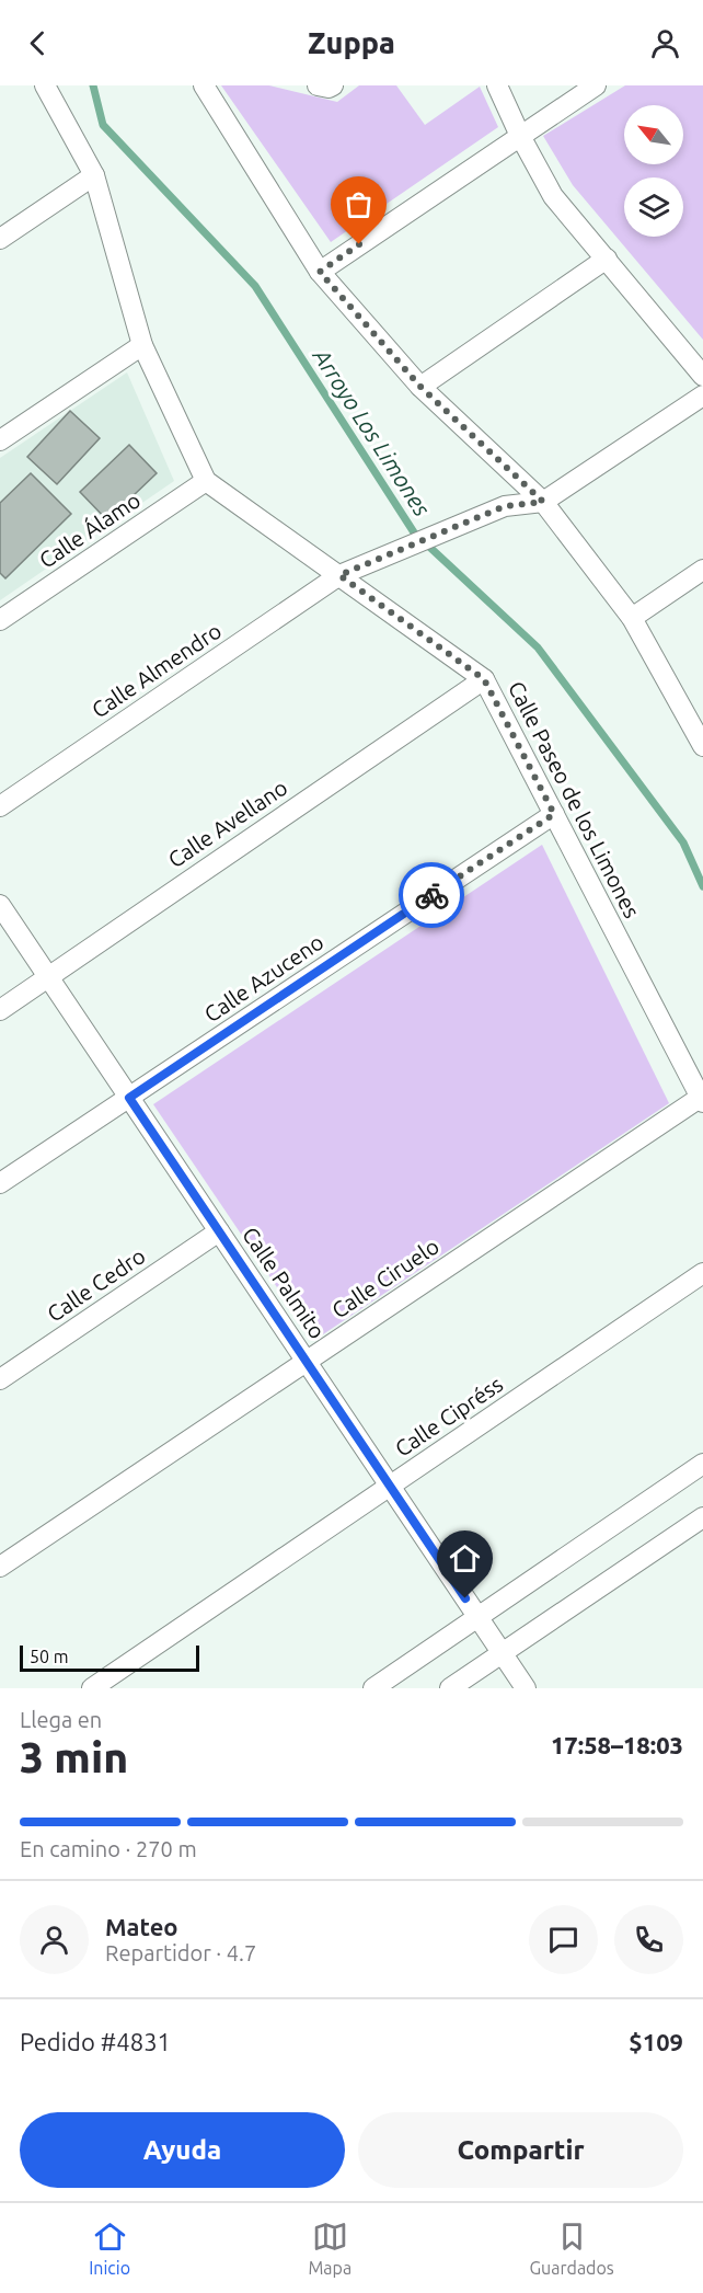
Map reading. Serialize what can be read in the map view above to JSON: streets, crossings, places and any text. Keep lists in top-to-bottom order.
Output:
{
  "streets": {
    "street": [
      "Calle Álamo",
      "Calle Almendro",
      "Calle Paseo de los Limones",
      "Calle Avellano",
      "Calle Azuceno",
      "Calle Ciruelo",
      "Calle Palmito",
      "Calle Cedro",
      "Calle Cipréss"
    ]
  },
  "crossings": [
    ["Calle Álamo", "Calle Paseo de los Limones"],
    ["Calle Almendro", "Calle Paseo de los Limones"],
    ["Calle Paseo de los Limones", "Calle Avellano"],
    ["Calle Paseo de los Limones", "Calle Azuceno"],
    ["Calle Paseo de los Limones", "Calle Ciruelo"],
    ["Calle Avellano", "Calle Palmito"],
    ["Calle Azuceno", "Calle Palmito"],
    ["Calle Ciruelo", "Calle Palmito"],
    ["Calle Palmito", "Calle Cedro"],
    ["Calle Palmito", "Calle Cipréss"]
  ],
  "water": ["Arroyo Los Limones"],
  "scale_bar": "50 m",
  "north": "top left",
  "page": {
    "header": "Zuppa",
    "scale": "50 m",
    "heading": ["3 min", "Llega en", "17:58–18:03"],
    "panel": [
      "Mateo",
      "Repartidor · 4.7",
      "Pedido #4831",
      "$109"
    ],
    "bar": "En camino · 270 m",
    "buttons": ["Ayuda", "Compartir"],
    "tabs": ["Inicio", "Mapa", "Guardados"]
  }
}
